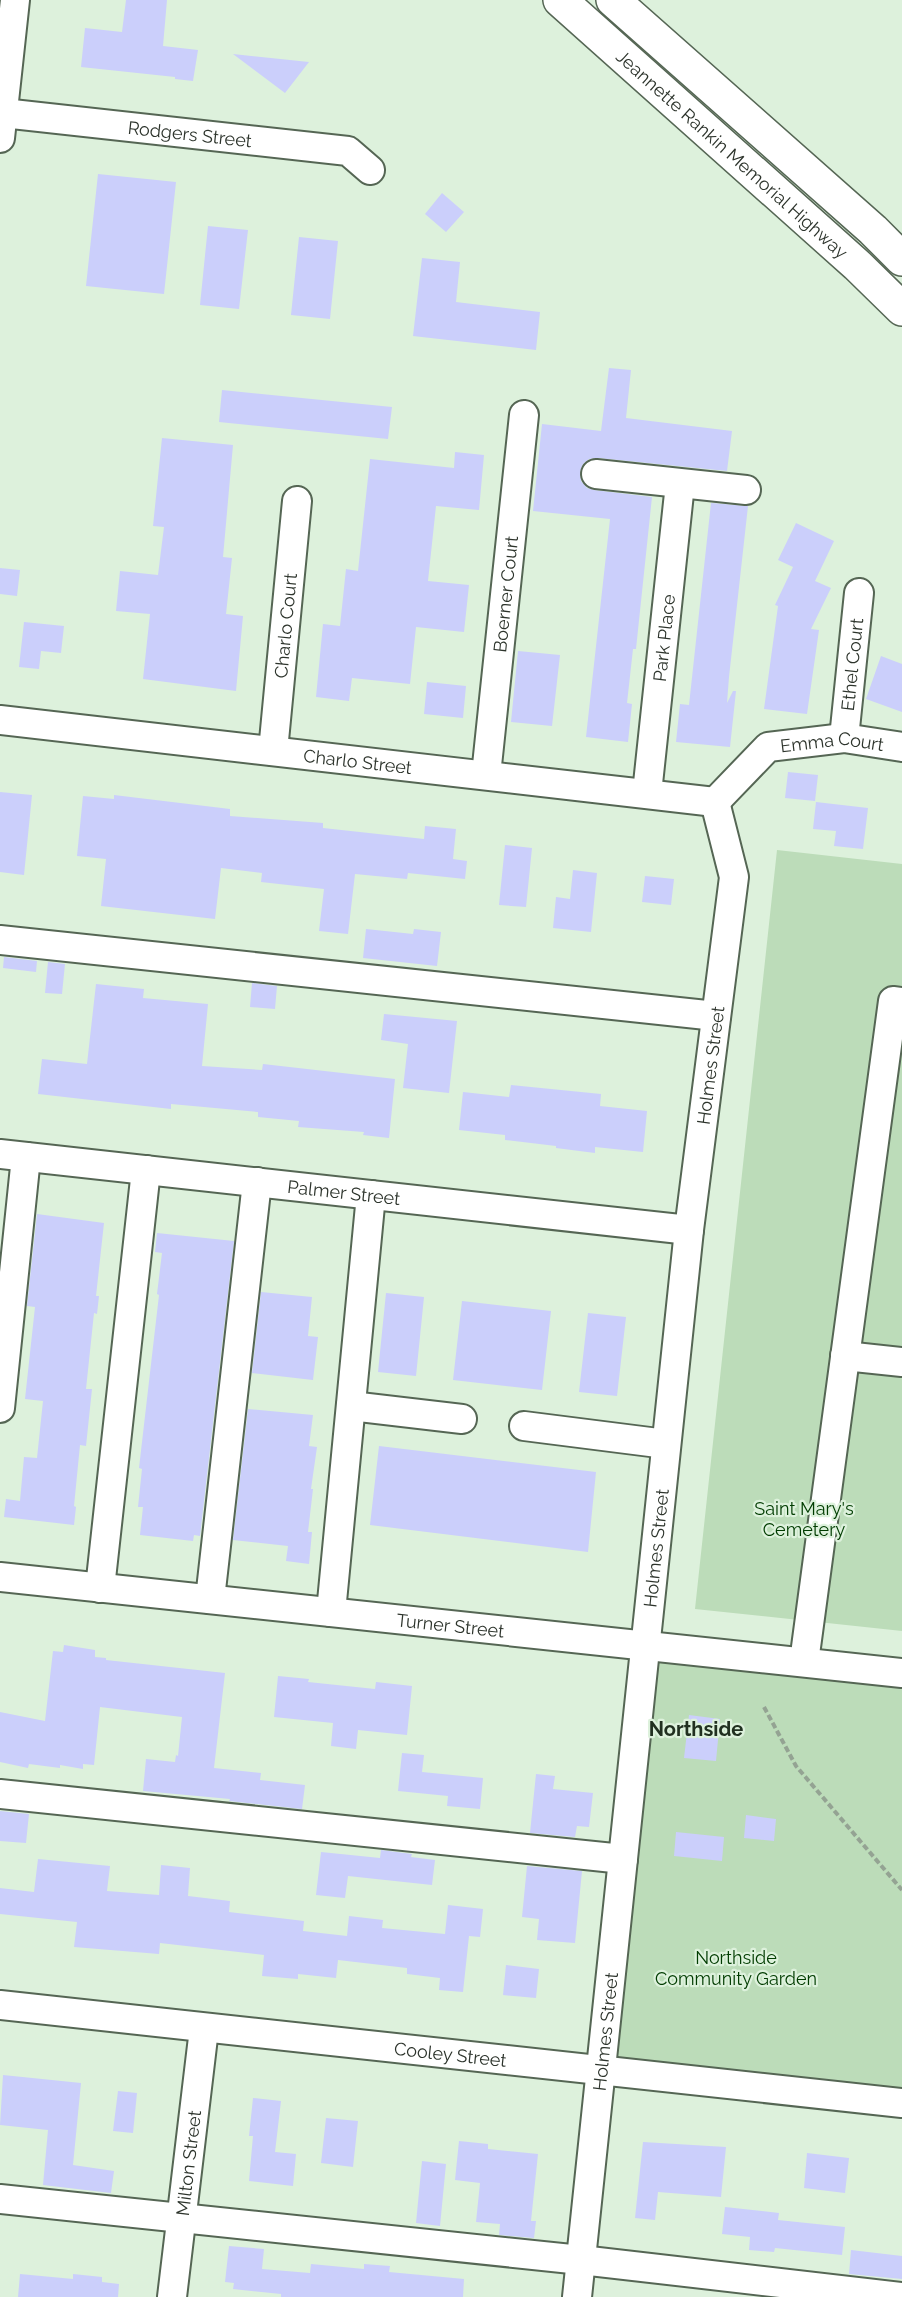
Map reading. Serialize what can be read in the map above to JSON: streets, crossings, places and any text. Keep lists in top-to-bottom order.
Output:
{
  "streets": {
    "highway": ["Jeannette Rankin Memorial Highway"],
    "street": [
      "Rodgers Street",
      "Boerner Court",
      "Charlo Court",
      "Park Place",
      "Ethel Court",
      "Emma Court",
      "Charlo Street",
      "Holmes Street",
      "Palmer Street",
      "Turner Street",
      "Cooley Street",
      "Milton Street"
    ]
  },
  "crossings": [
    ["Boerner Court", "Charlo Street"],
    ["Charlo Court", "Charlo Street"],
    ["Park Place", "Charlo Street"],
    ["Ethel Court", "Emma Court"],
    ["Emma Court", "Charlo Street"],
    ["Emma Court", "Holmes Street"],
    ["Charlo Street", "Holmes Street"],
    ["Holmes Street", "Palmer Street"],
    ["Holmes Street", "Turner Street"],
    ["Holmes Street", "Cooley Street"],
    ["Cooley Street", "Milton Street"]
  ],
  "districts": ["Northside"],
  "parks": ["Saint Mary's Cemetery", "Northside Community Garden"]
}
